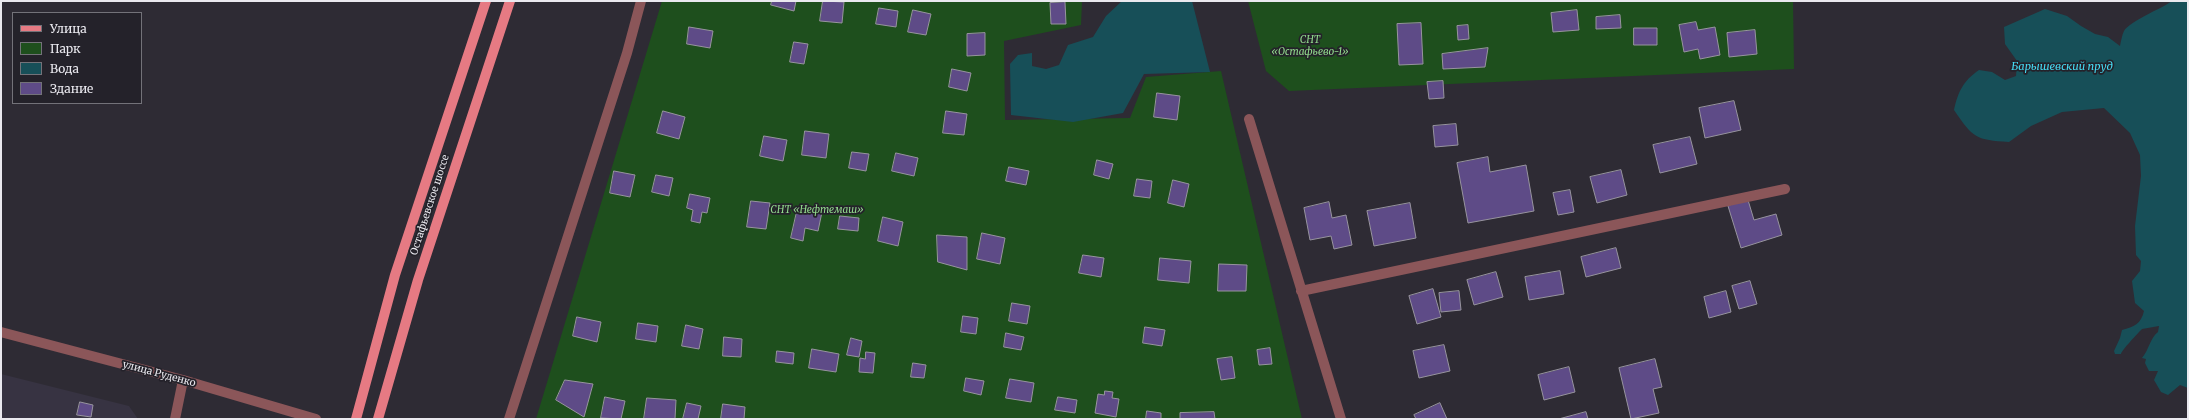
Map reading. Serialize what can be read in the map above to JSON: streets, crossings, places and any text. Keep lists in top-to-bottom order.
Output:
{
  "streets": {
    "main road": ["Остафьевское шоссе"],
    "street": ["улица Руденко"]
  },
  "water": ["Барышевский пруд"],
  "parks": ["СНТ «Остафьево-1»", "СНТ «Нефтемаш»"],
  "legend": [
    "Улица",
    "Парк",
    "Вода",
    "Здание"
  ]
}
